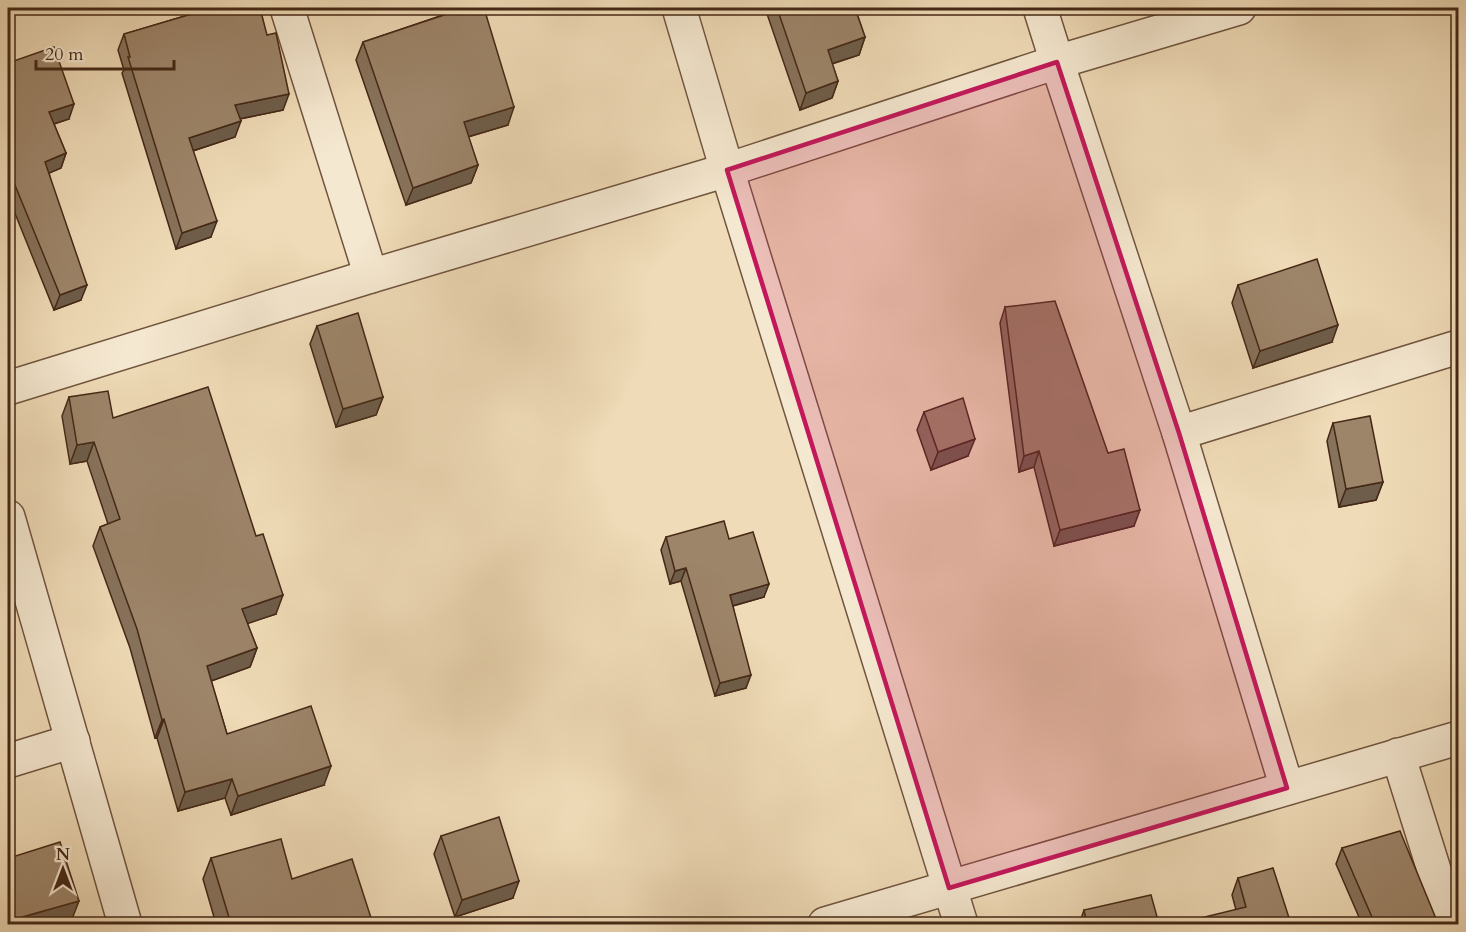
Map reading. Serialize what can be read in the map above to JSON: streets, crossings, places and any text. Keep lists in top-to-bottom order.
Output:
{
  "scale_bar": "20 m",
  "north": "top"
}
